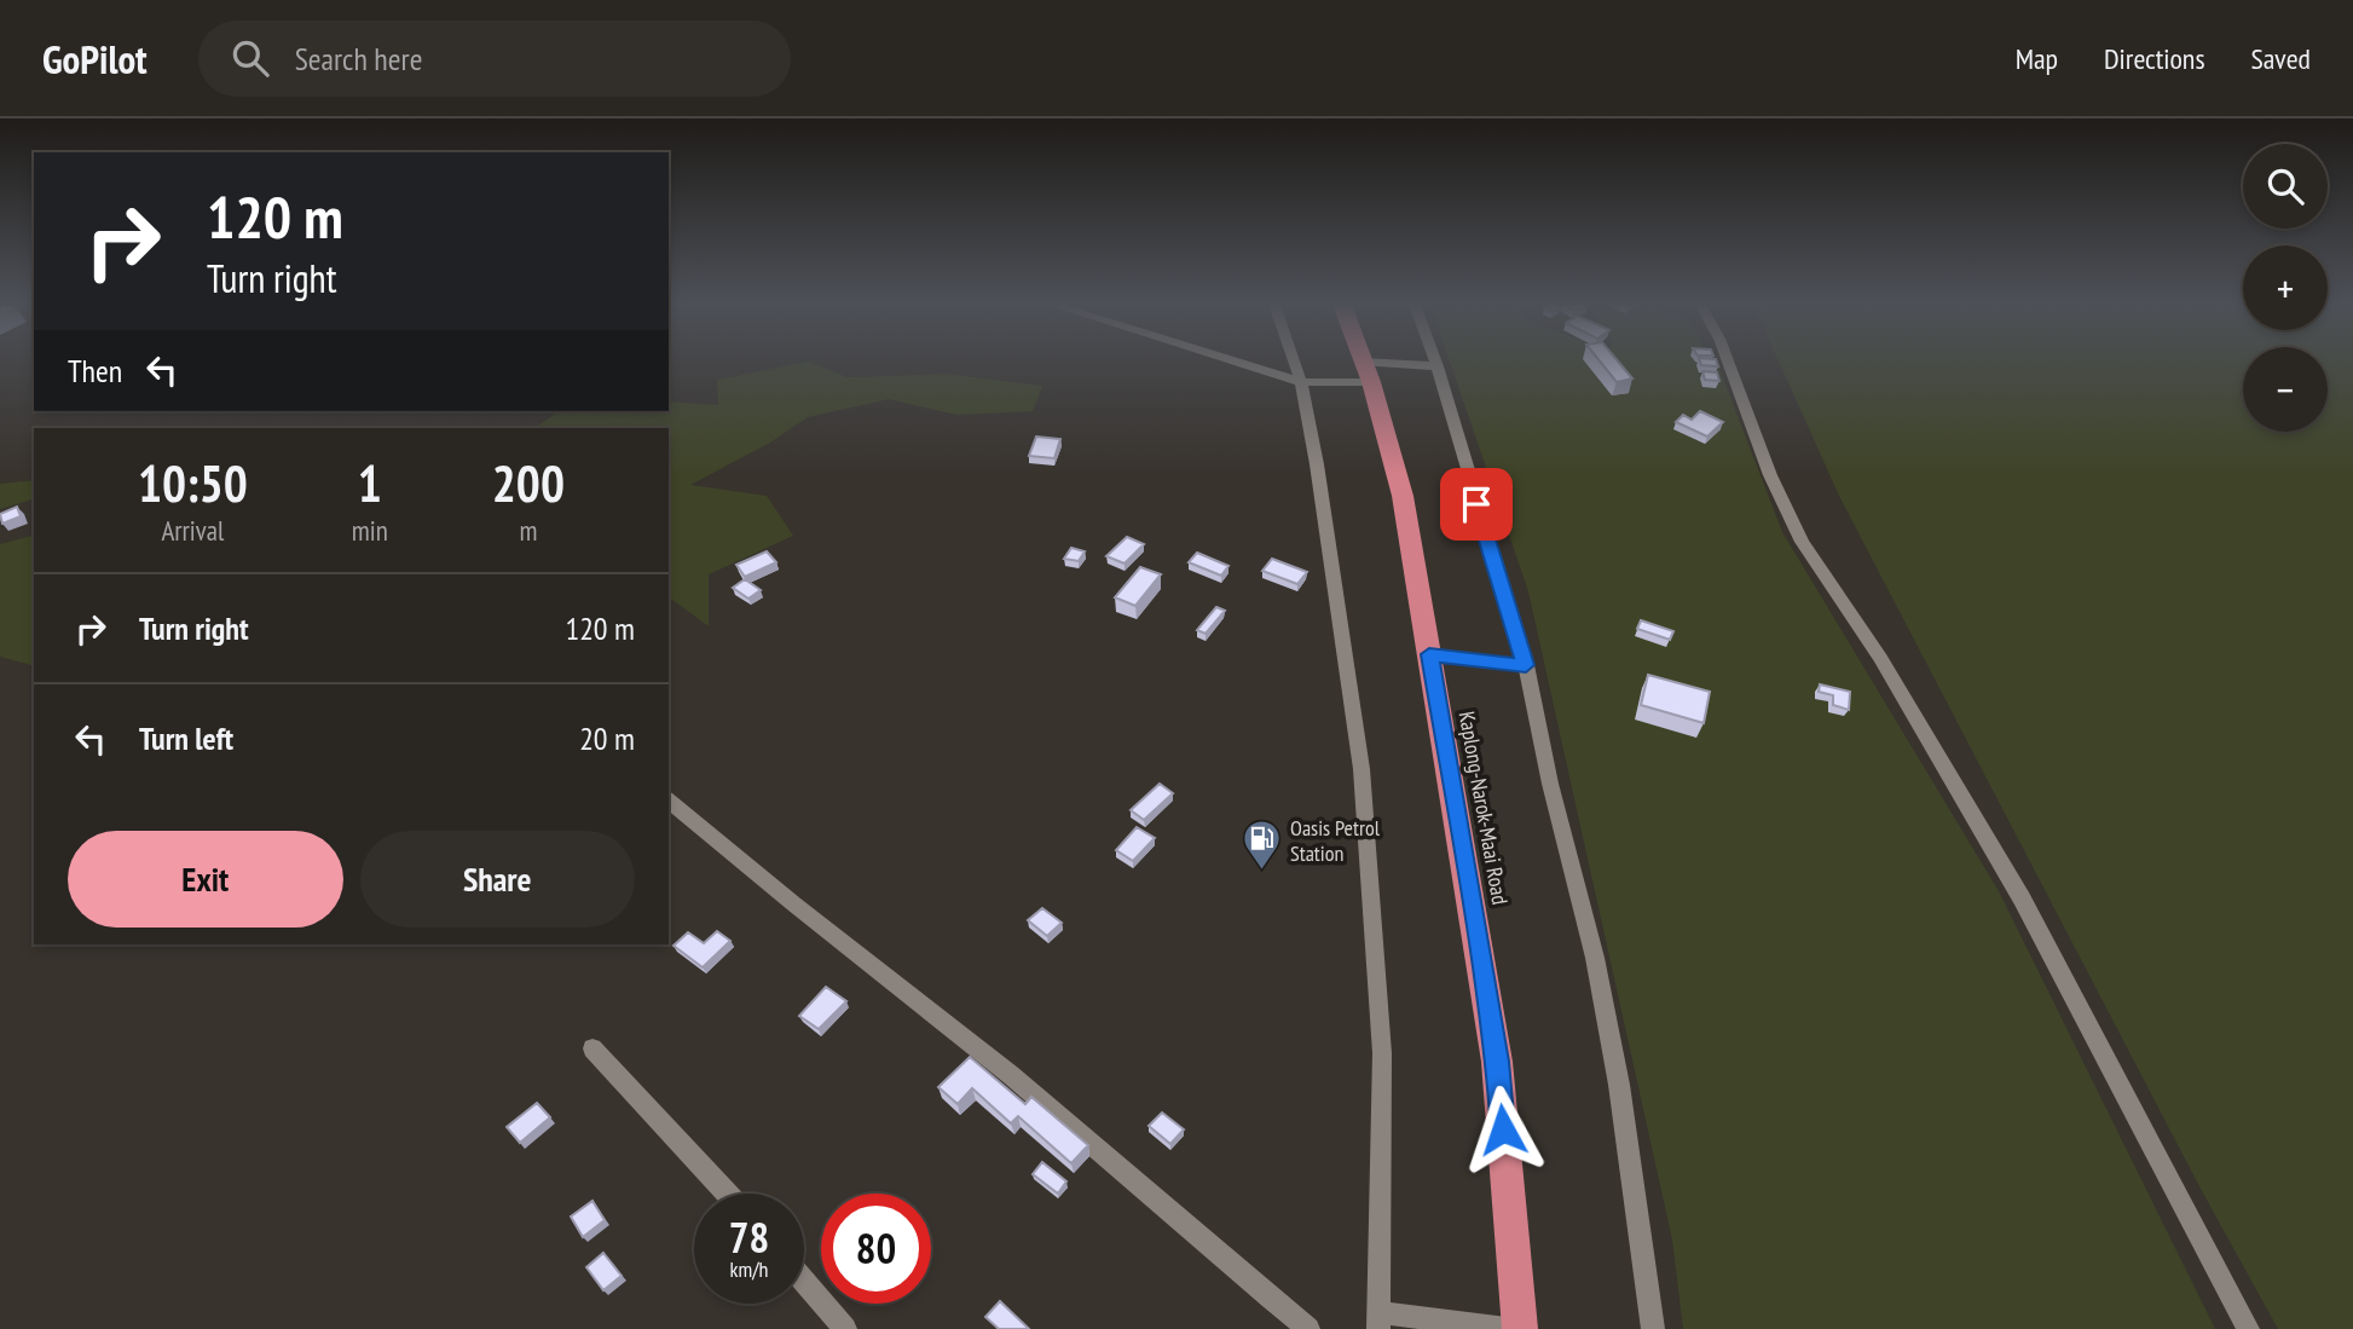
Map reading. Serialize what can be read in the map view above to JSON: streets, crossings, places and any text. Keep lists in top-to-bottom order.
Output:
{
  "streets": {
    "highway": ["Kaplong-Narok-Maai Road"]
  },
  "places": {
    "fuel station": ["Oasis Petrol Station"]
  },
  "page": {
    "header": "GoPilot",
    "search": "Search here",
    "nav": ["Map", "Directions", "Saved"],
    "map_buttons": ["+", "−"],
    "turn": ["120 m", "Turn right"],
    "then": "Then",
    "eta": [
      "10:50",
      "Arrival",
      "1",
      "min",
      "200",
      "m"
    ],
    "list": [
      {
        "name": "Turn right",
        "value": "120 m"
      },
      {
        "name": "Turn left",
        "value": "20 m"
      }
    ],
    "buttons": ["Exit", "Share"],
    "speed": "78 km/h",
    "limit": "80"
  }
}
